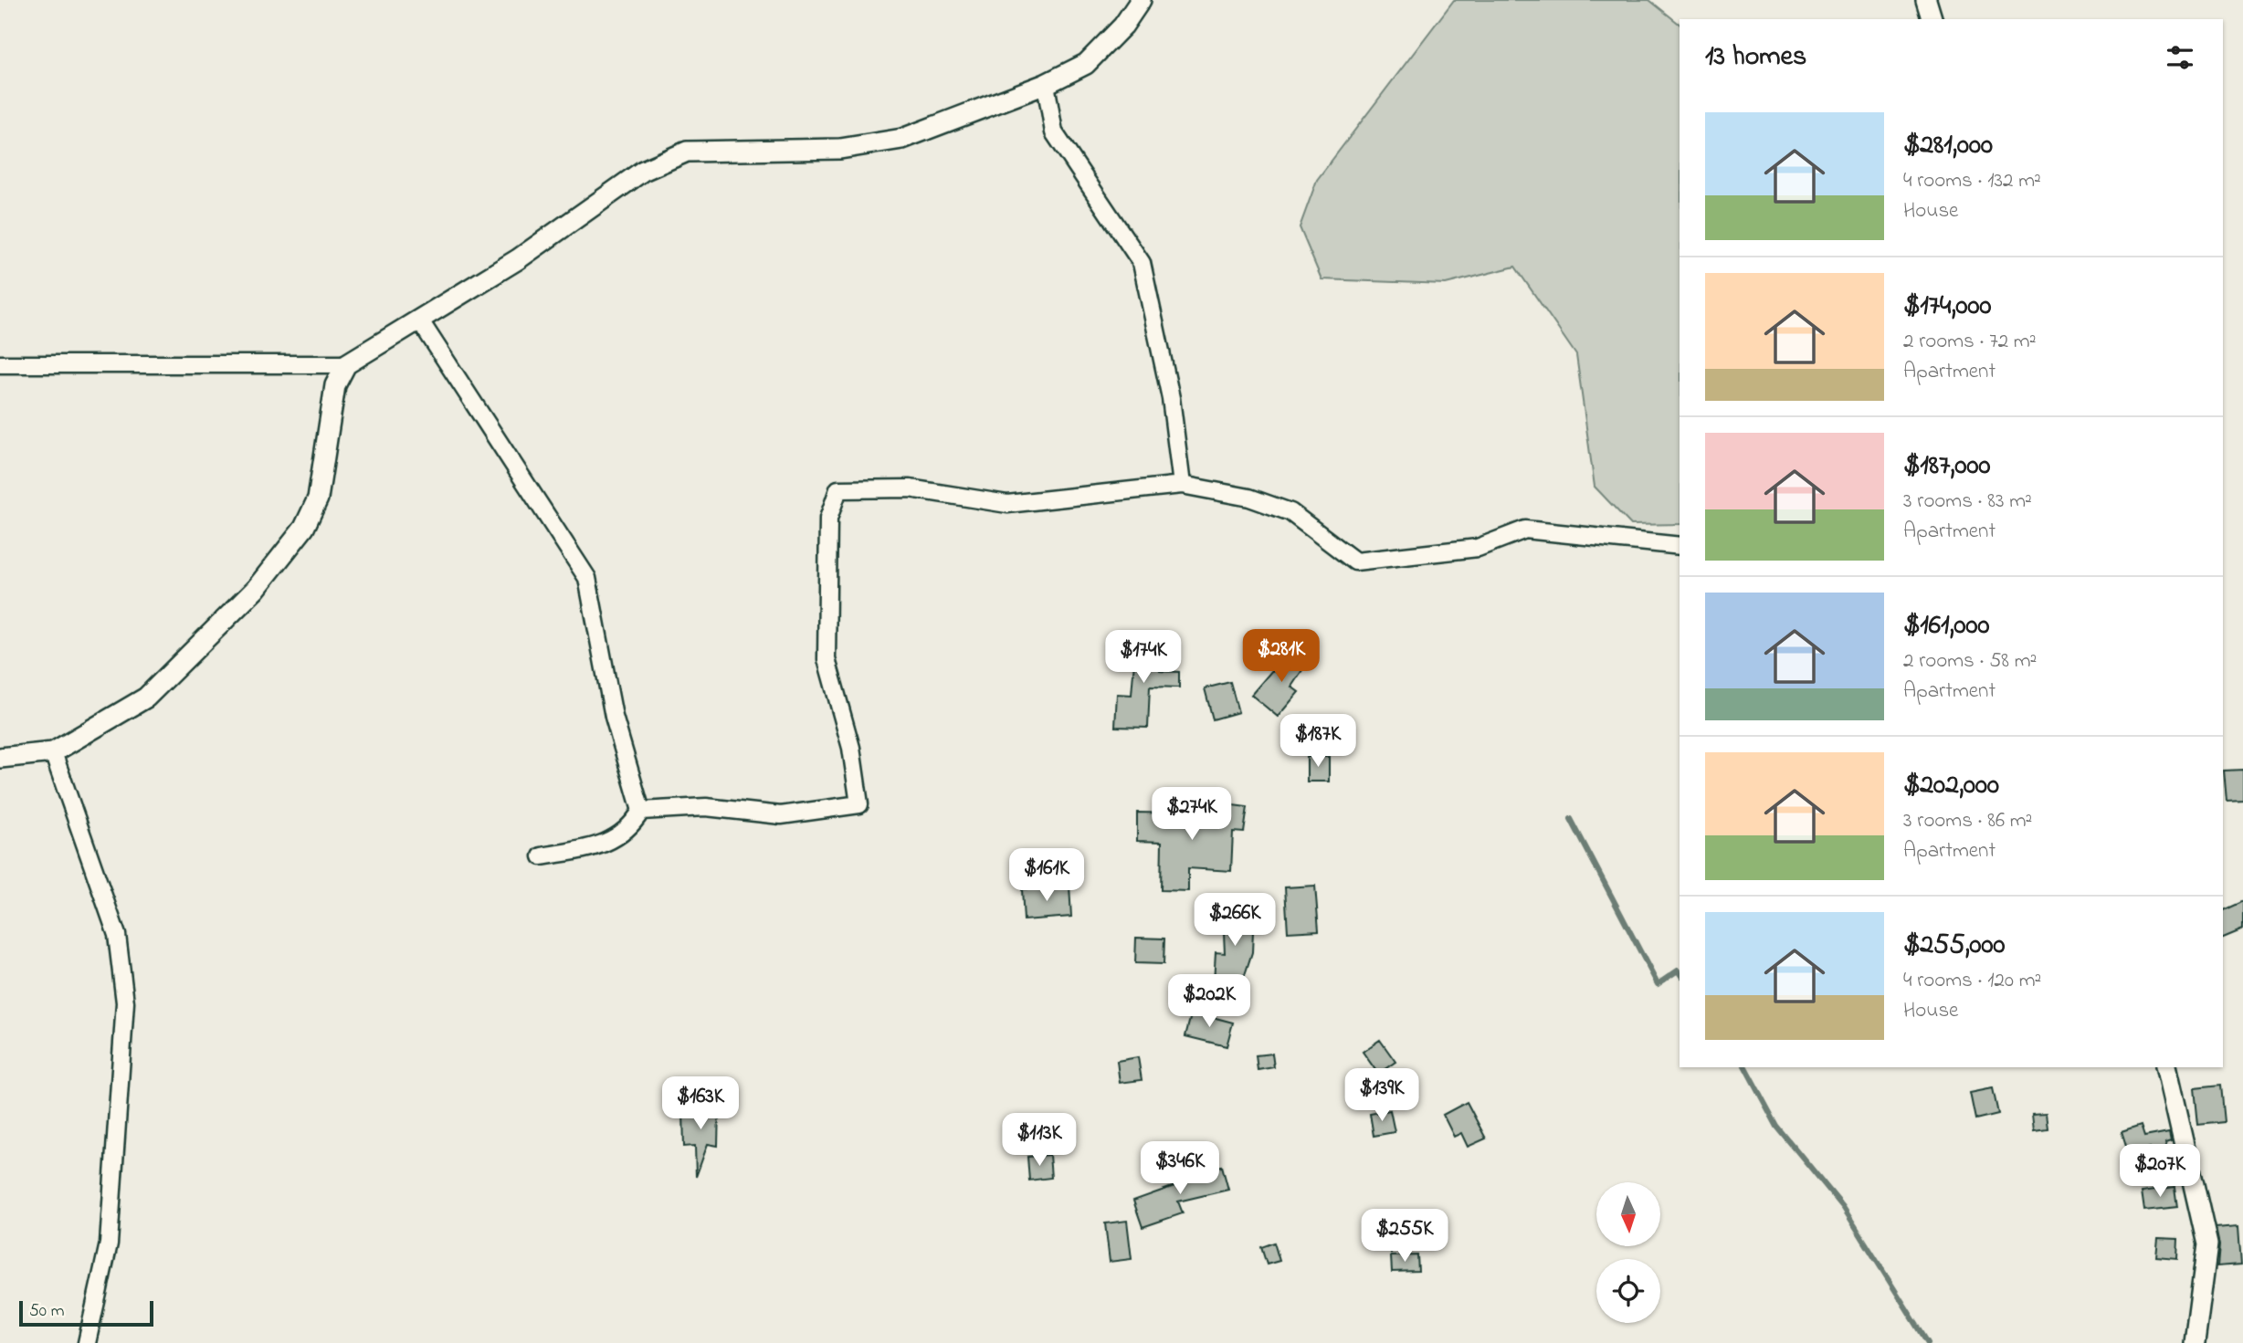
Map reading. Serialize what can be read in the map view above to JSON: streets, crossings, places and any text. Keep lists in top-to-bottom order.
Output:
{
  "scale_bar": "50 m",
  "north": "bottom",
  "page": {
    "heading": "13 homes",
    "list": [
      {
        "name": "$281,000",
        "note": "4 rooms · 132 m² · House"
      },
      {
        "name": "$174,000",
        "note": "2 rooms · 72 m² · Apartment"
      },
      {
        "name": "$187,000",
        "note": "3 rooms · 83 m² · Apartment"
      },
      {
        "name": "$161,000",
        "note": "2 rooms · 58 m² · Apartment"
      },
      {
        "name": "$202,000",
        "note": "3 rooms · 86 m² · Apartment"
      },
      {
        "name": "$255,000",
        "note": "4 rooms · 120 m² · House"
      }
    ],
    "price": [
      "$281K",
      "$174K",
      "$187K",
      "$274K",
      "$161K",
      "$266K",
      "$202K",
      "$139K",
      "$163K",
      "$113K",
      "$346K",
      "$207K",
      "$255K"
    ],
    "scale": "50 m"
  }
}
